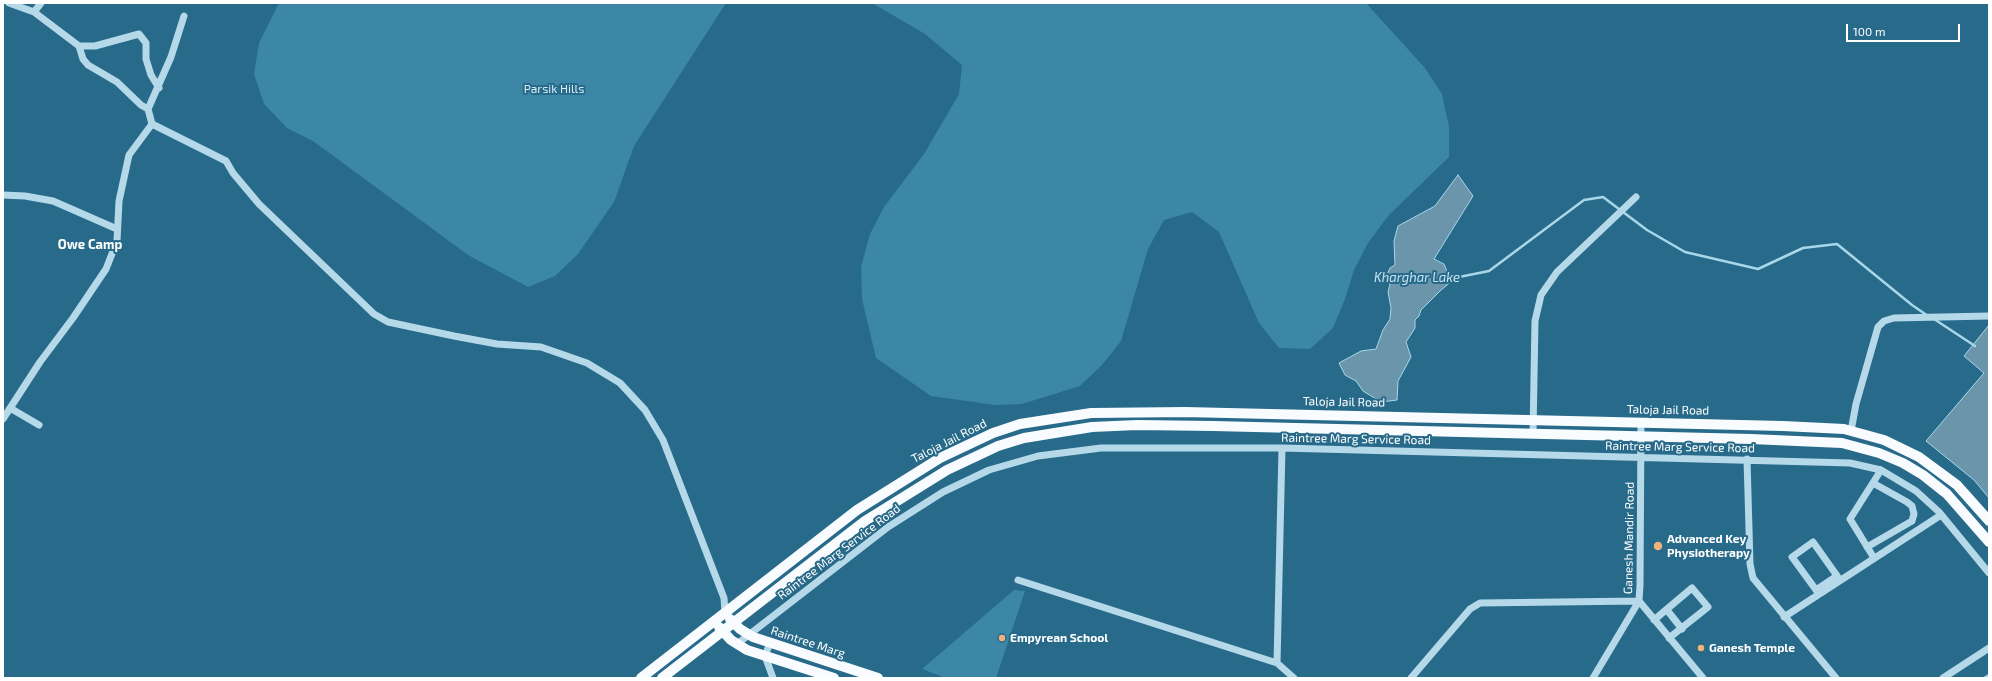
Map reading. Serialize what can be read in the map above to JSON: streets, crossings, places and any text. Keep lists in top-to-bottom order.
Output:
{
  "streets": {
    "main road": ["Taloja Jail Road", "Raintree Marg"],
    "street": ["Raintree Marg Service Road", "Ganesh Mandir Road"]
  },
  "crossings": [
    ["Taloja Jail Road", "Ganesh Mandir Road"],
    ["Taloja Jail Road", "Raintree Marg"],
    ["Raintree Marg Service Road", "Ganesh Mandir Road"],
    ["Raintree Marg Service Road", "Raintree Marg"]
  ],
  "districts": ["Owe Camp"],
  "water": ["Kharghar Lake"],
  "parks": ["Parsik Hills"],
  "places": ["Advanced Key Physiotherapy", "Empyrean School", "Ganesh Temple"],
  "scale_bar": "100 m"
}
